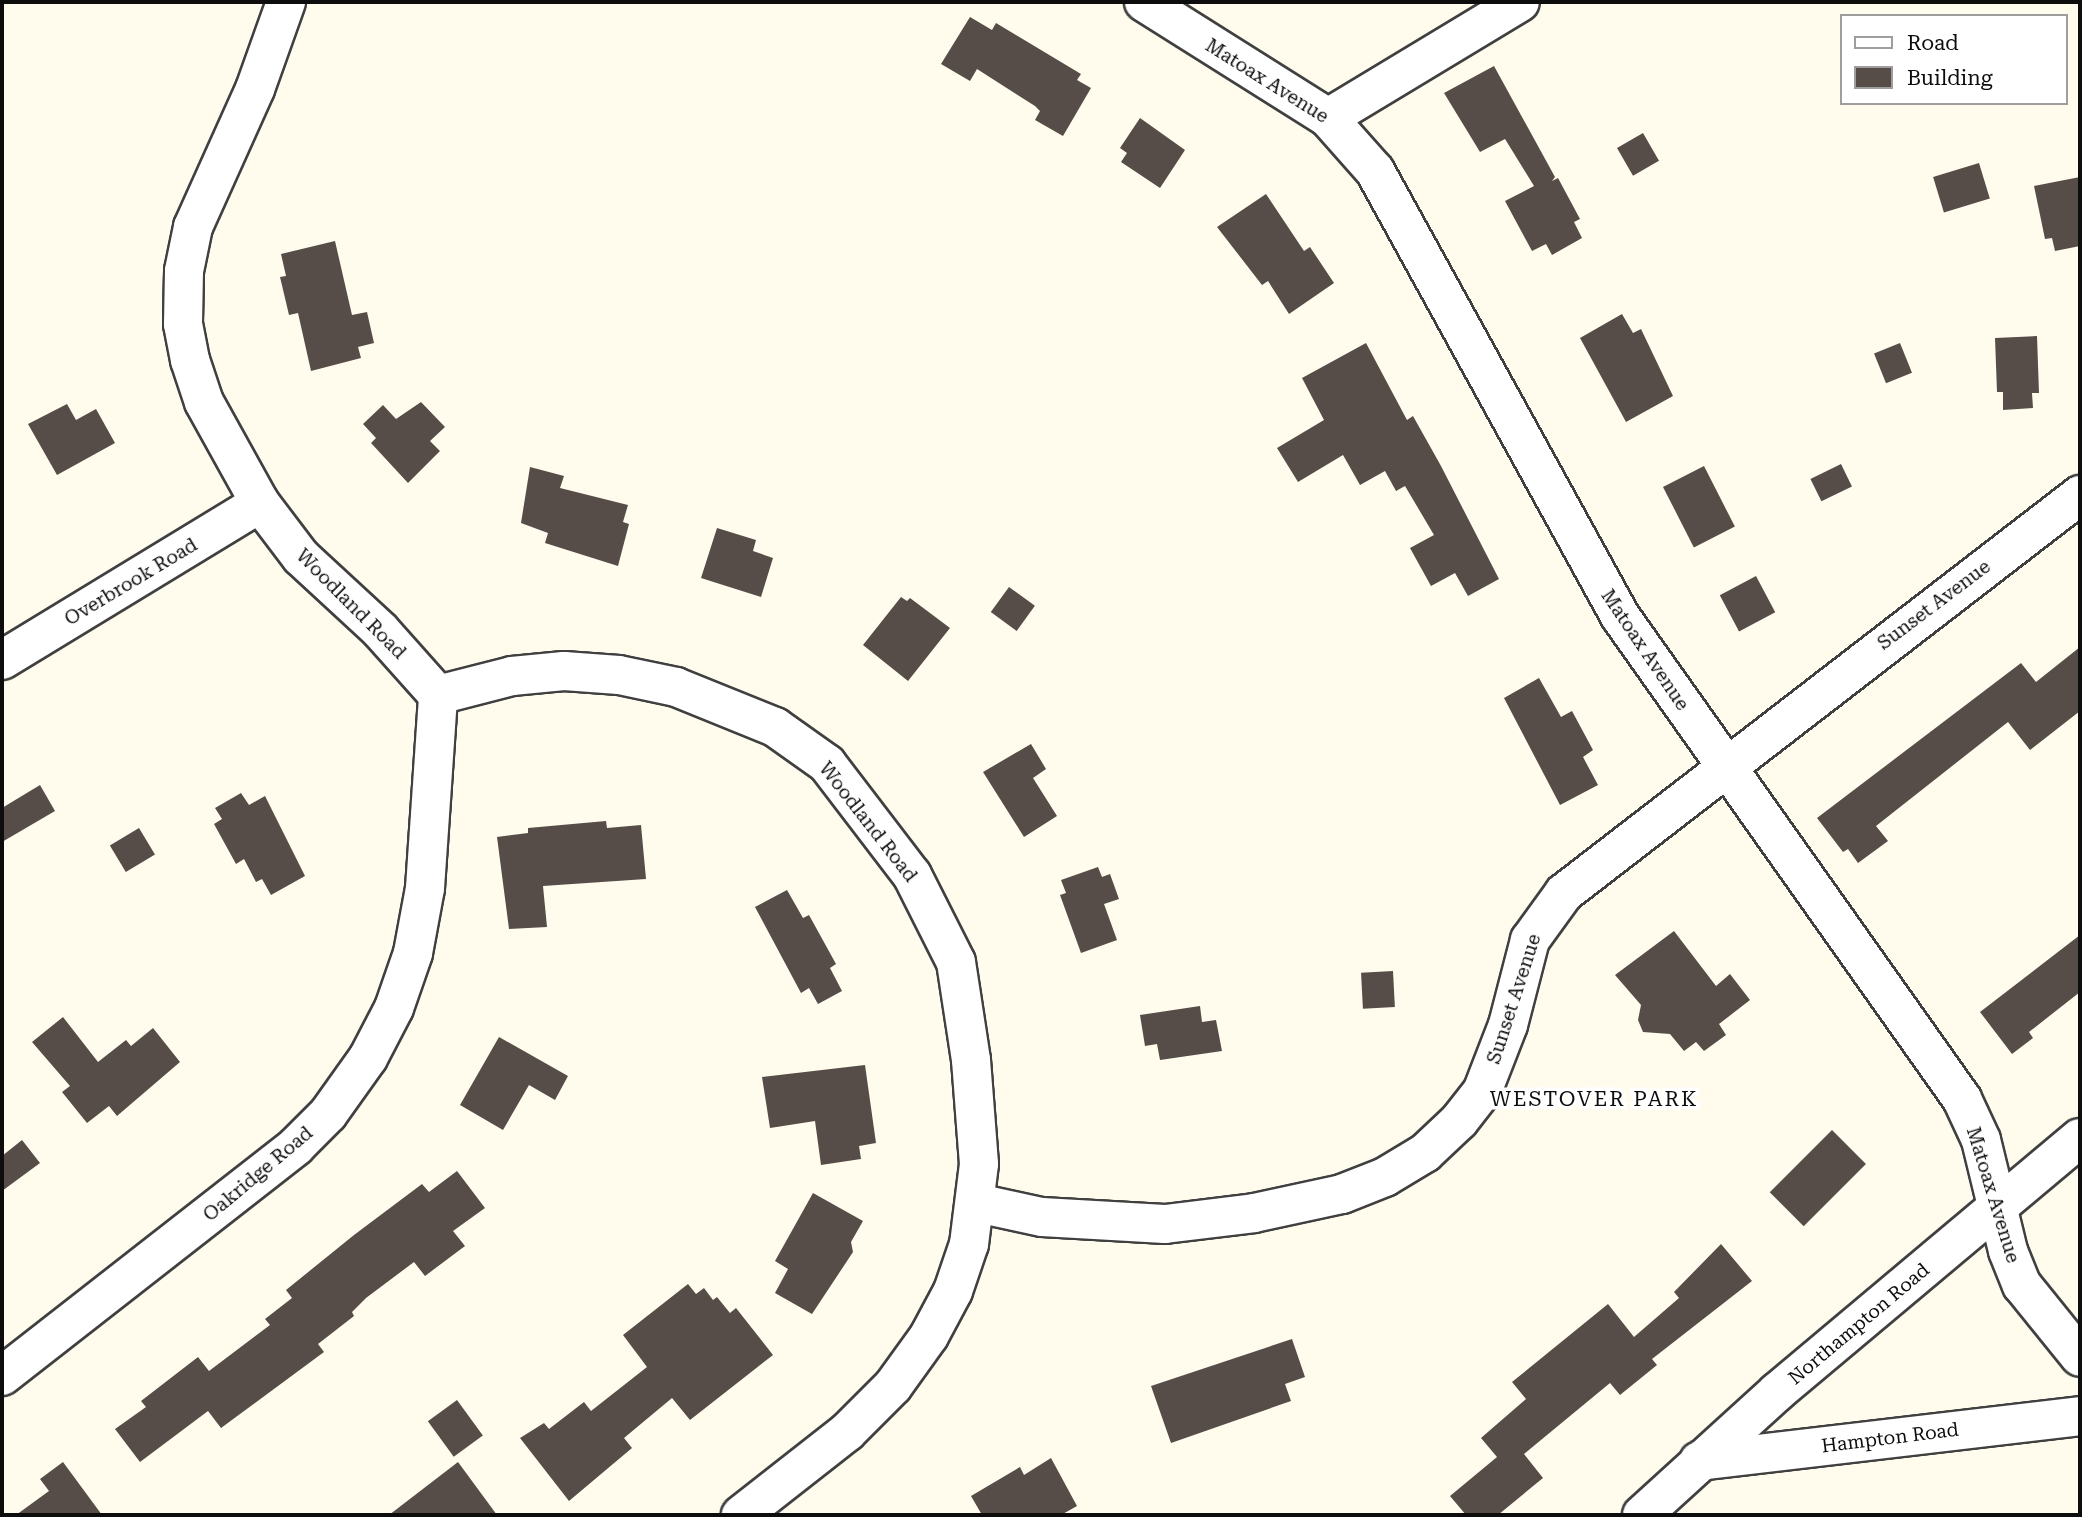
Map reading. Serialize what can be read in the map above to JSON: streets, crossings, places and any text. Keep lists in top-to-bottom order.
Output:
{
  "streets": {
    "street": [
      "Matoax Avenue",
      "Overbrook Road",
      "Woodland Road",
      "Sunset Avenue",
      "Oakridge Road",
      "Northampton Road",
      "Hampton Road"
    ]
  },
  "crossings": [
    ["Matoax Avenue", "Sunset Avenue"],
    ["Matoax Avenue", "Northampton Road"],
    ["Overbrook Road", "Woodland Road"],
    ["Woodland Road", "Sunset Avenue"],
    ["Woodland Road", "Oakridge Road"],
    ["Northampton Road", "Hampton Road"]
  ],
  "districts": ["WESTOVER PARK"],
  "legend": ["Road", "Building"]
}
